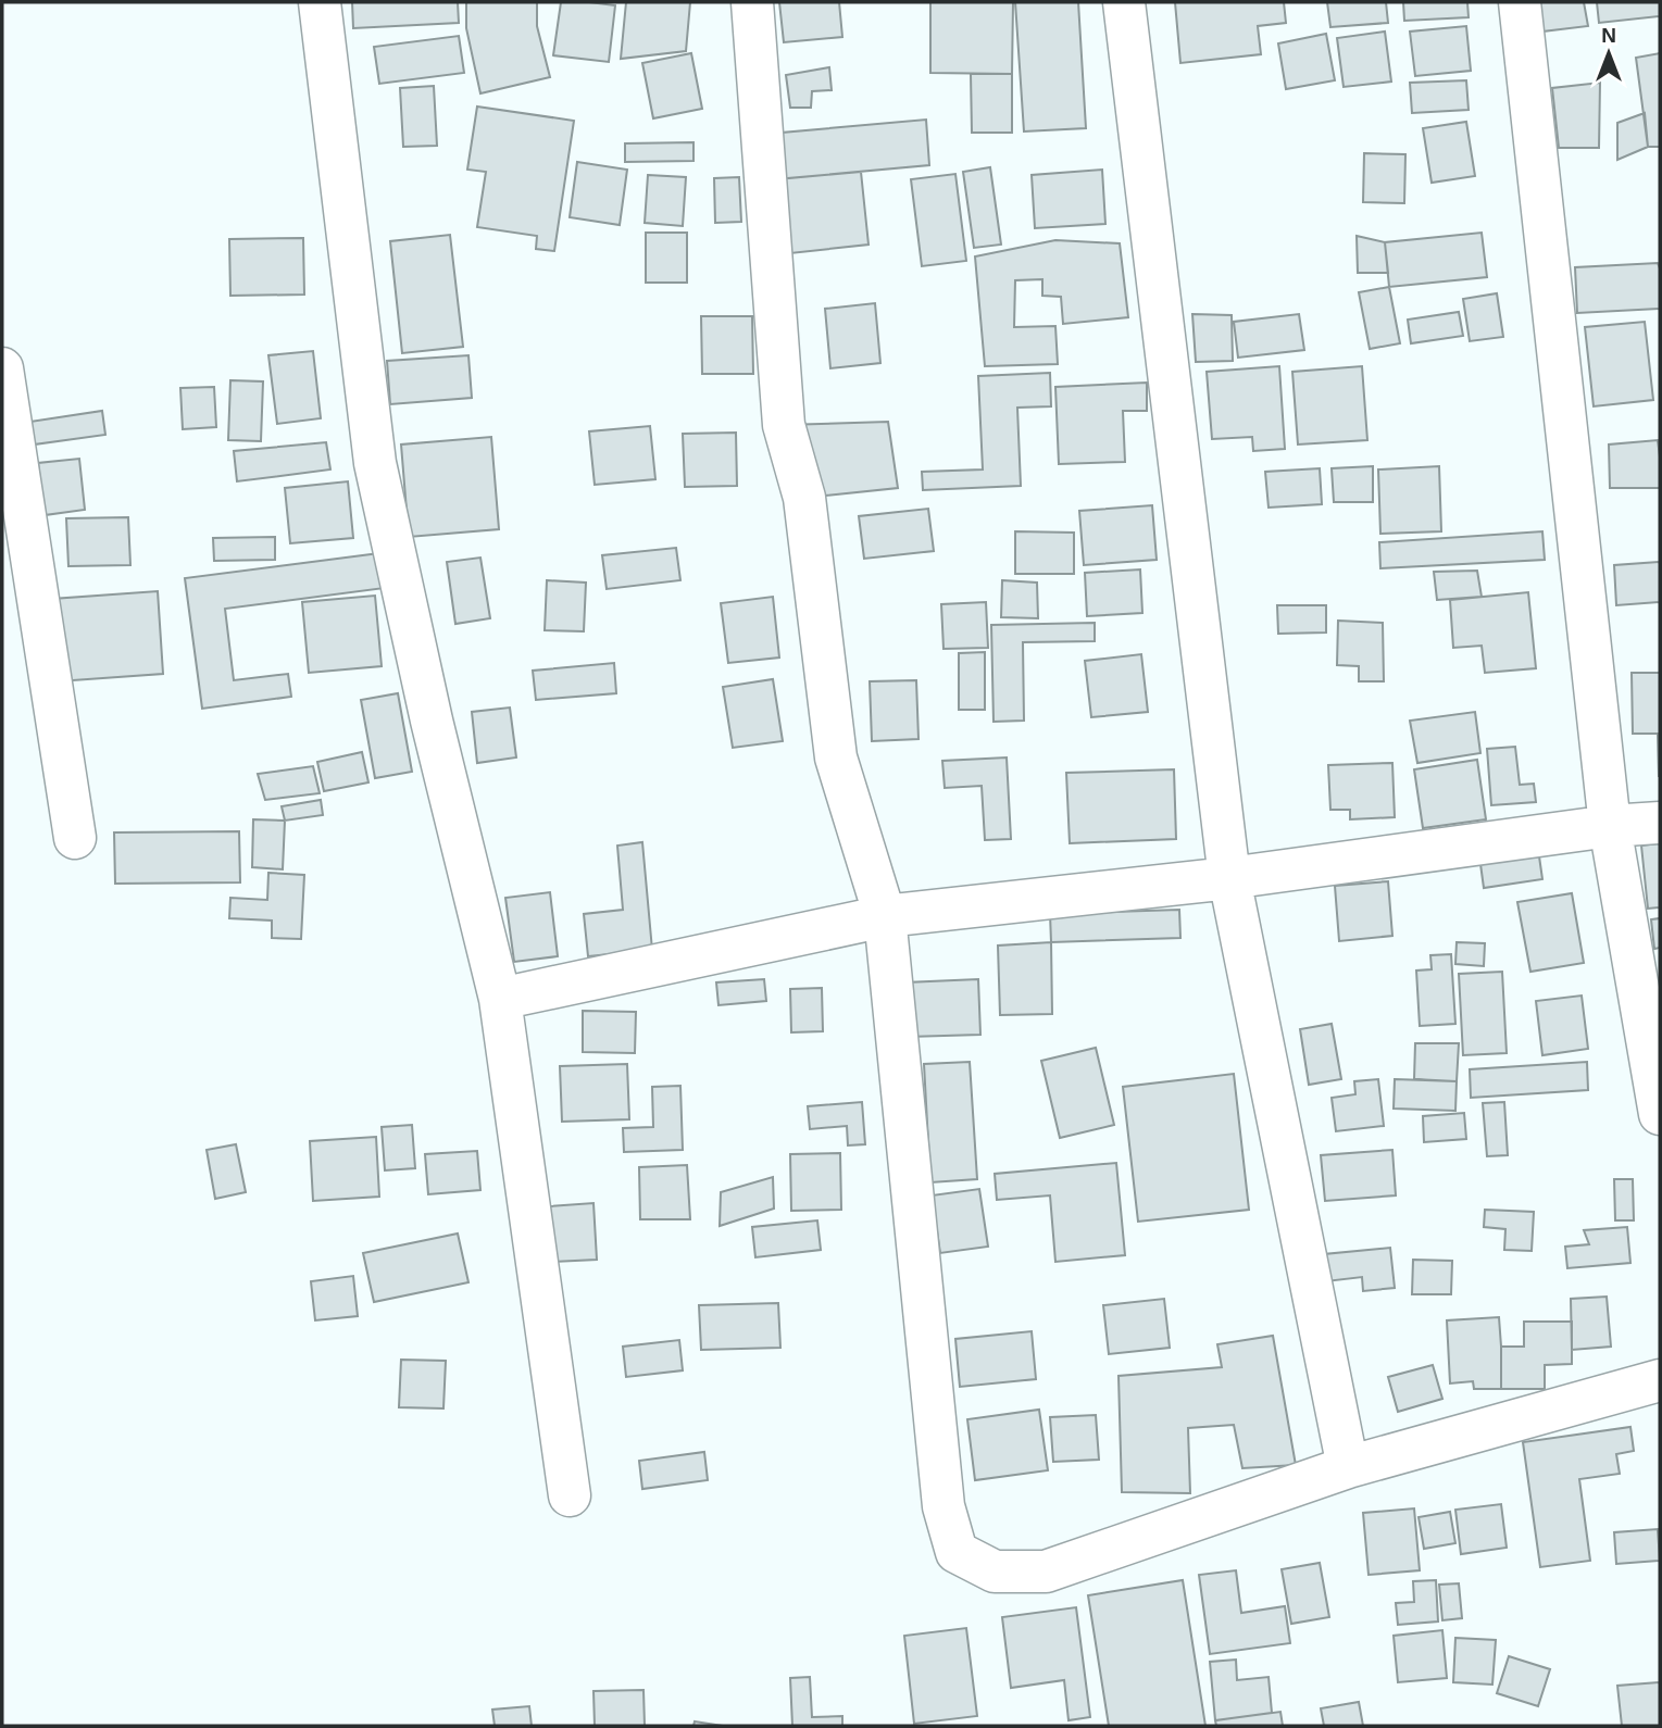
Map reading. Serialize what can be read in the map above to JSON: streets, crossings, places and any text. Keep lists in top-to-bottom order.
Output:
{
  "north": "top"
}
